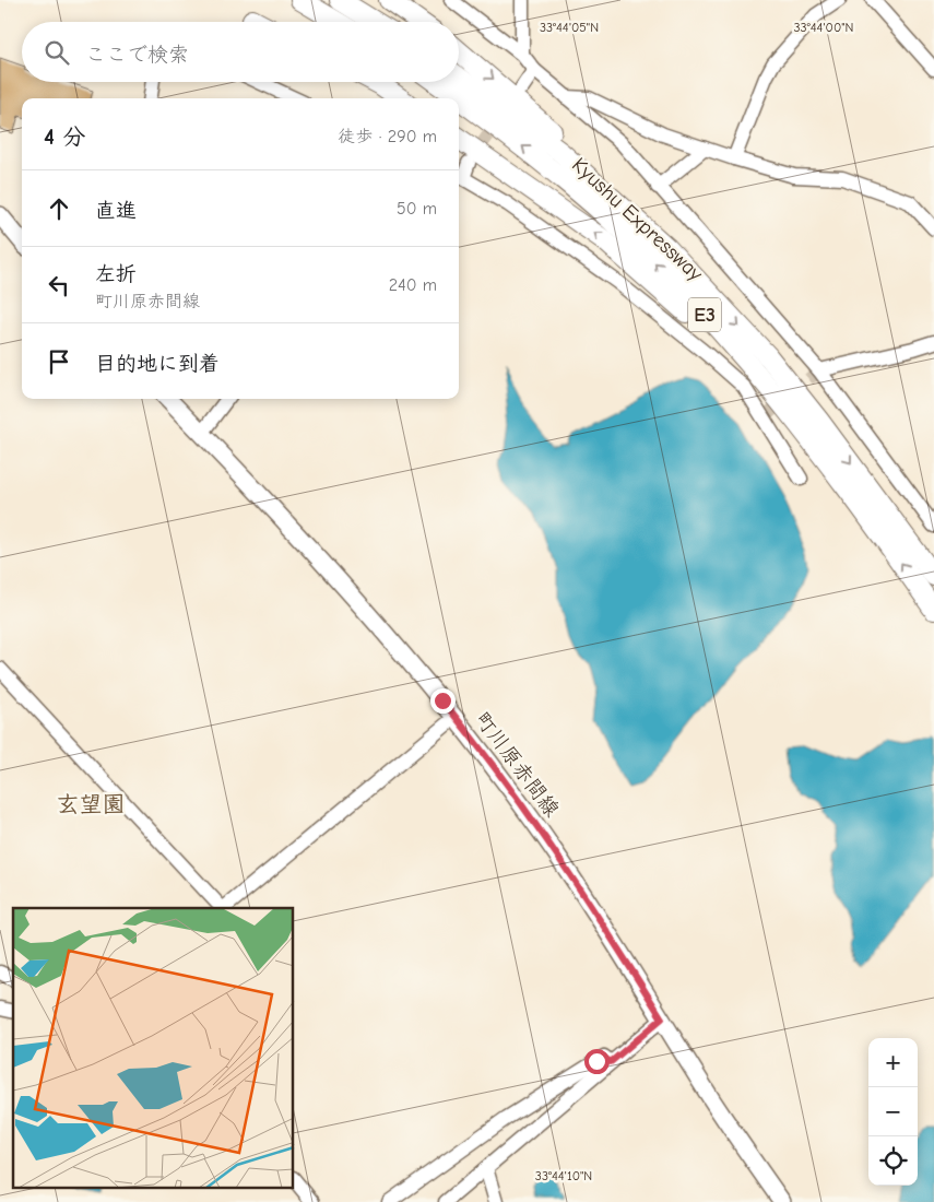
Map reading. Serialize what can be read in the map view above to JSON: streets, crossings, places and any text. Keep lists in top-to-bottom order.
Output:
{
  "streets": {
    "highway": ["Kyushu Expressway", "E3"],
    "main road": ["町川原赤間線"]
  },
  "districts": ["玄望園"],
  "page": {
    "search": "ここで検索",
    "heading": ["4 分", "徒歩 · 290 m"],
    "list": [
      ["直進", "50 m"],
      ["左折", "町川原赤間線", "240 m"],
      "目的地に到着"
    ],
    "map_buttons": ["+", "−"]
  },
  "coordinates": ["33°44'05\"N", "33°44'00\"N", "33°44'10\"N"]
}
